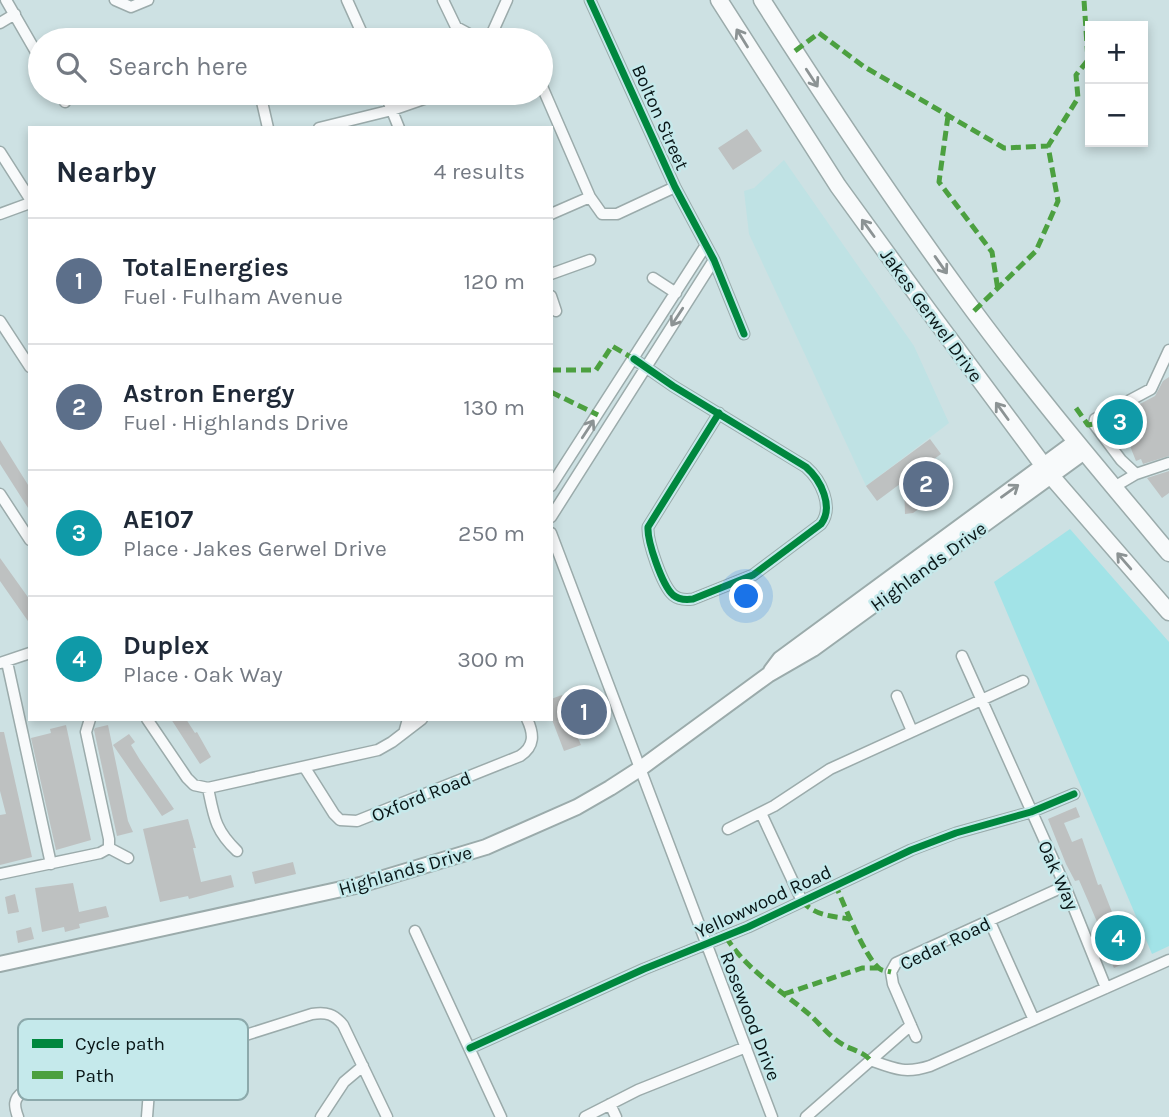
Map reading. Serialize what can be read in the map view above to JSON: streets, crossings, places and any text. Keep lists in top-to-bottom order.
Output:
{
  "streets": {
    "main road": ["Jakes Gerwel Drive", "Highlands Drive"],
    "street": [
      "Bolton Street",
      "Oxford Road",
      "Oak Way",
      "Yellowwood Road",
      "Cedar Road",
      "Rosewood Drive"
    ]
  },
  "crossings": [
    ["Jakes Gerwel Drive", "Highlands Drive"],
    ["Highlands Drive", "Rosewood Drive"],
    ["Oak Way", "Yellowwood Road"],
    ["Oak Way", "Cedar Road"],
    ["Yellowwood Road", "Rosewood Drive"]
  ],
  "legend": ["Cycle path", "Path"],
  "page": {
    "map_buttons": ["+", "−"],
    "search": "Search here",
    "heading": ["Nearby", "4 results"],
    "list": [
      {
        "mark": "1",
        "name": "TotalEnergies",
        "note": "Fuel · Fulham Avenue",
        "value": "120 m"
      },
      {
        "mark": "2",
        "name": "Astron Energy",
        "note": "Fuel · Highlands Drive",
        "value": "130 m"
      },
      {
        "mark": "3",
        "name": "AE107",
        "note": "Place · Jakes Gerwel Drive",
        "value": "250 m"
      },
      {
        "mark": "4",
        "name": "Duplex",
        "note": "Place · Oak Way",
        "value": "300 m"
      }
    ],
    "pins": [
      "3",
      "2",
      "1",
      "4"
    ]
  }
}
